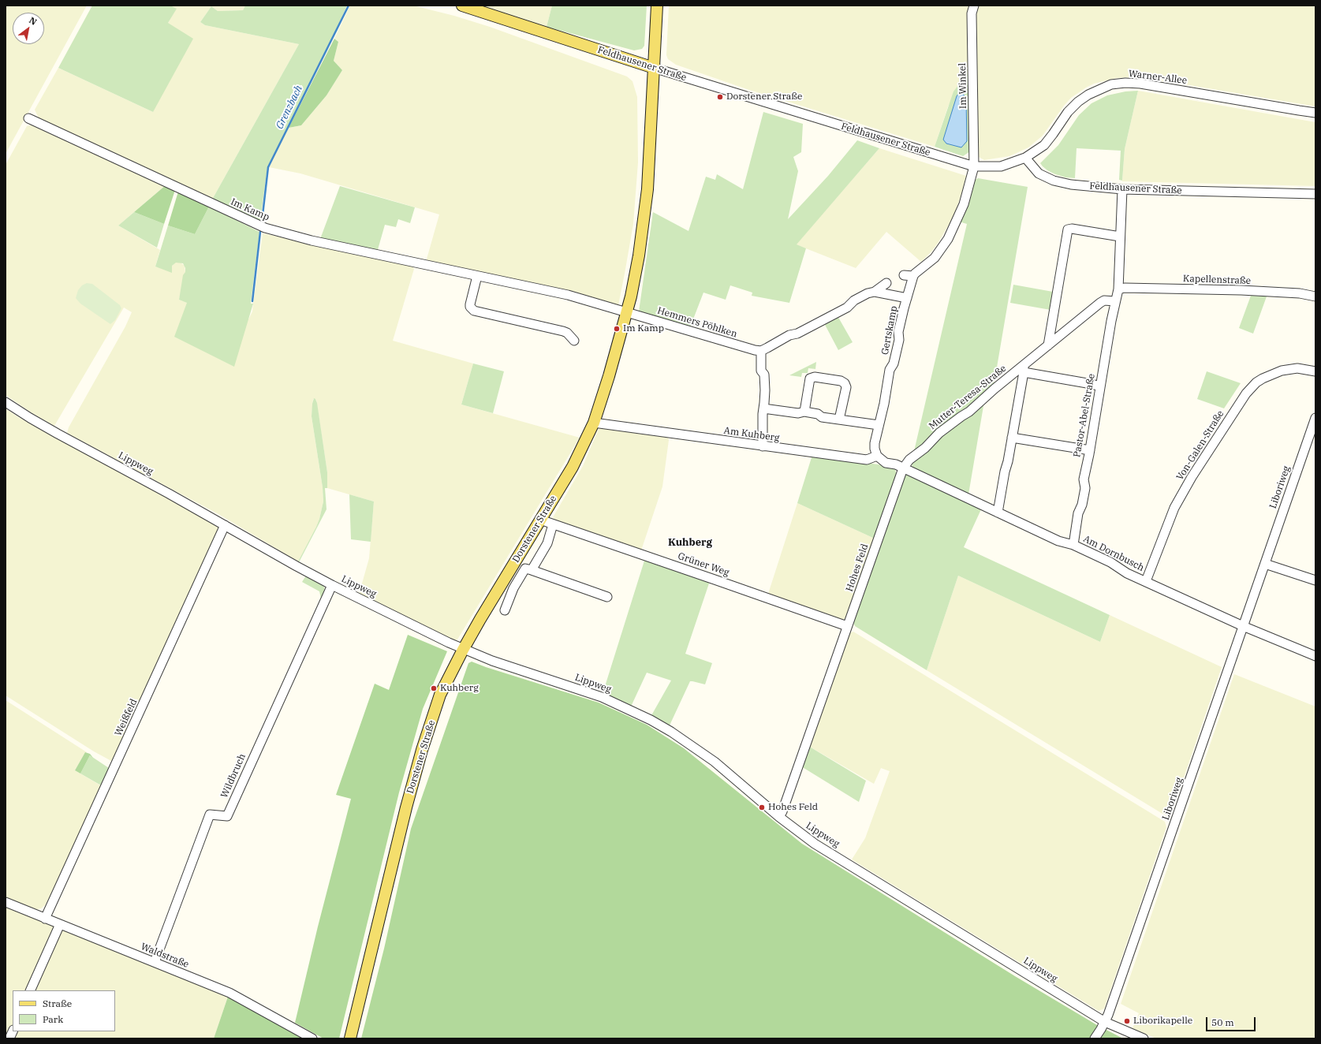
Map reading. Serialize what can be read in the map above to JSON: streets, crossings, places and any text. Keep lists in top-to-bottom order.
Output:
{
  "streets": {
    "main road": ["Feldhausener Straße", "Dorstener Straße"],
    "street": [
      "Warner-Allee",
      "Im Winkel",
      "Im Kamp",
      "Kapellenstraße",
      "Hemmers Pöhlken",
      "Gertskamp",
      "Mutter-Teresa-Straße",
      "Pastor-Abel-Straße",
      "Am Kuhberg",
      "Von-Galen-Straße",
      "Lippweg",
      "Liboriweg",
      "Am Dornbusch",
      "Grüner Weg",
      "Hohes Feld",
      "Weißfeld",
      "Wildbruch",
      "Waldstraße"
    ]
  },
  "crossings": [
    ["Feldhausener Straße", "Warner-Allee"],
    ["Feldhausener Straße", "Im Winkel"],
    ["Feldhausener Straße", "Gertskamp"],
    ["Feldhausener Straße", "Dorstener Straße"],
    ["Im Winkel", "Gertskamp"],
    ["Im Kamp", "Hemmers Pöhlken"],
    ["Im Kamp", "Dorstener Straße"],
    ["Kapellenstraße", "Pastor-Abel-Straße"],
    ["Hemmers Pöhlken", "Dorstener Straße"],
    ["Gertskamp", "Am Kuhberg"],
    ["Mutter-Teresa-Straße", "Pastor-Abel-Straße"],
    ["Mutter-Teresa-Straße", "Am Dornbusch"],
    ["Mutter-Teresa-Straße", "Hohes Feld"],
    ["Pastor-Abel-Straße", "Am Dornbusch"],
    ["Am Kuhberg", "Dorstener Straße"],
    ["Von-Galen-Straße", "Am Dornbusch"],
    ["Lippweg", "Liboriweg"],
    ["Lippweg", "Dorstener Straße"],
    ["Lippweg", "Hohes Feld"],
    ["Lippweg", "Weißfeld"],
    ["Lippweg", "Wildbruch"],
    ["Liboriweg", "Am Dornbusch"],
    ["Dorstener Straße", "Grüner Weg"],
    ["Am Dornbusch", "Hohes Feld"],
    ["Grüner Weg", "Hohes Feld"],
    ["Weißfeld", "Waldstraße"],
    ["Wildbruch", "Waldstraße"]
  ],
  "districts": ["Kuhberg"],
  "water": ["Grenzbach"],
  "places": [
    "Dorstener Straße",
    "Im Kamp",
    "Kuhberg",
    "Hohes Feld",
    "Liborikapelle"
  ],
  "legend": ["Straße", "Park"],
  "scale_bar": "50 m",
  "north": "top right"
}
